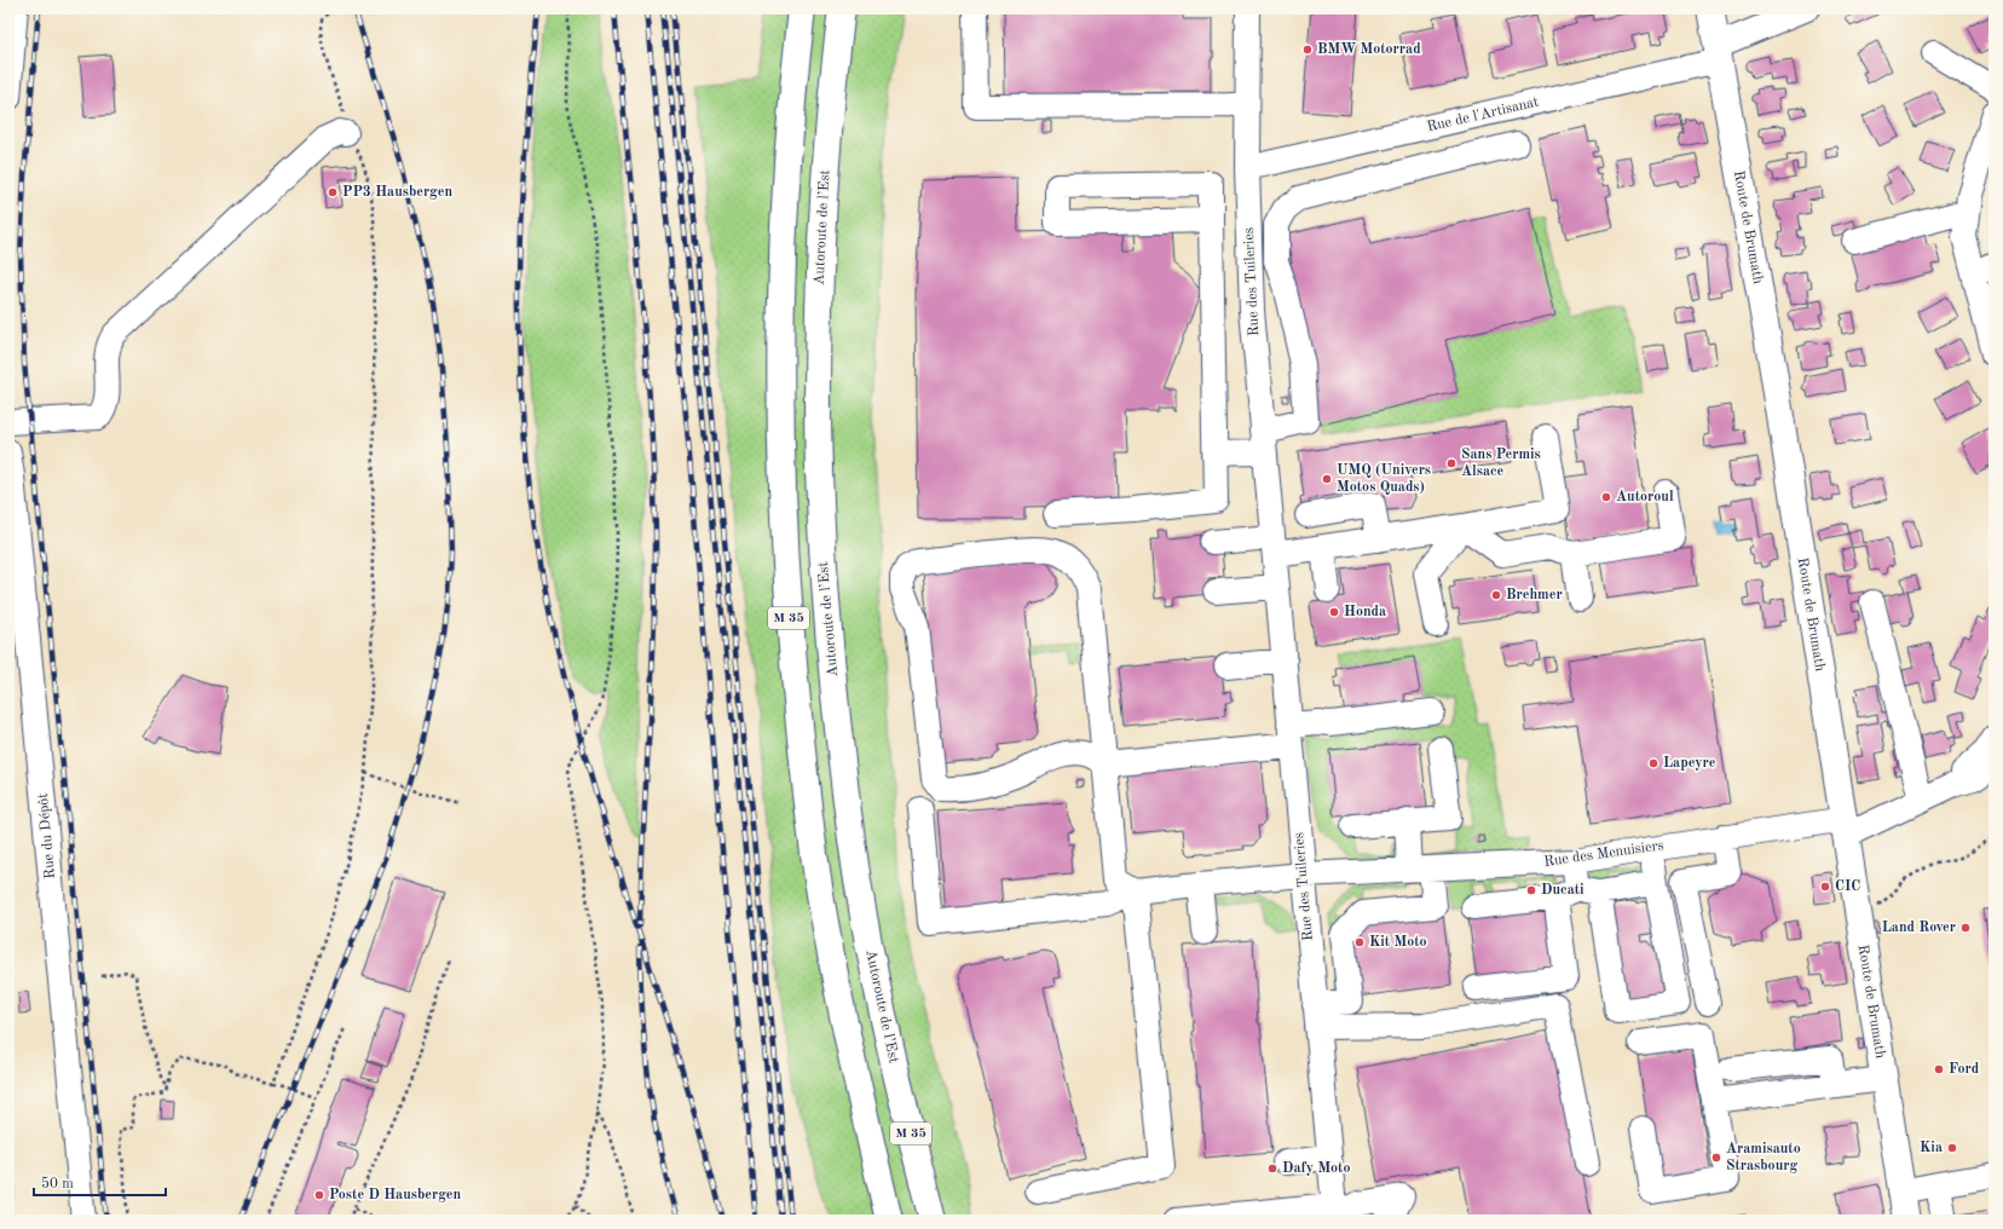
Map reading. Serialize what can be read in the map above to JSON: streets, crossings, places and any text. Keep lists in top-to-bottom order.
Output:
{
  "streets": {
    "main road": ["Autoroute de l’Est", "Route de Brumath", "M 35"],
    "street": [
      "Rue de l'Artisanat",
      "Rue des Tuileries",
      "Rue du Dépôt",
      "Rue des Menuisiers"
    ]
  },
  "crossings": [
    ["Rue de l'Artisanat", "Route de Brumath"],
    ["Rue de l'Artisanat", "Rue des Tuileries"],
    ["Route de Brumath", "Rue des Menuisiers"],
    ["Rue des Tuileries", "Rue des Menuisiers"]
  ],
  "places": [
    "BMW Motorrad",
    "PP3 Hausbergen",
    "Sans Permis Alsace",
    "UMQ (Univers Motos Quads)",
    "Autoroul",
    "Brehmer",
    "Honda",
    "Lapeyre",
    "CIC",
    "Ducati",
    "Land Rover",
    "Kit Moto",
    "Ford",
    "Kia",
    "Aramisauto Strasbourg",
    "Dafy Moto",
    "Poste D Hausbergen"
  ],
  "scale_bar": "50 m"
}
